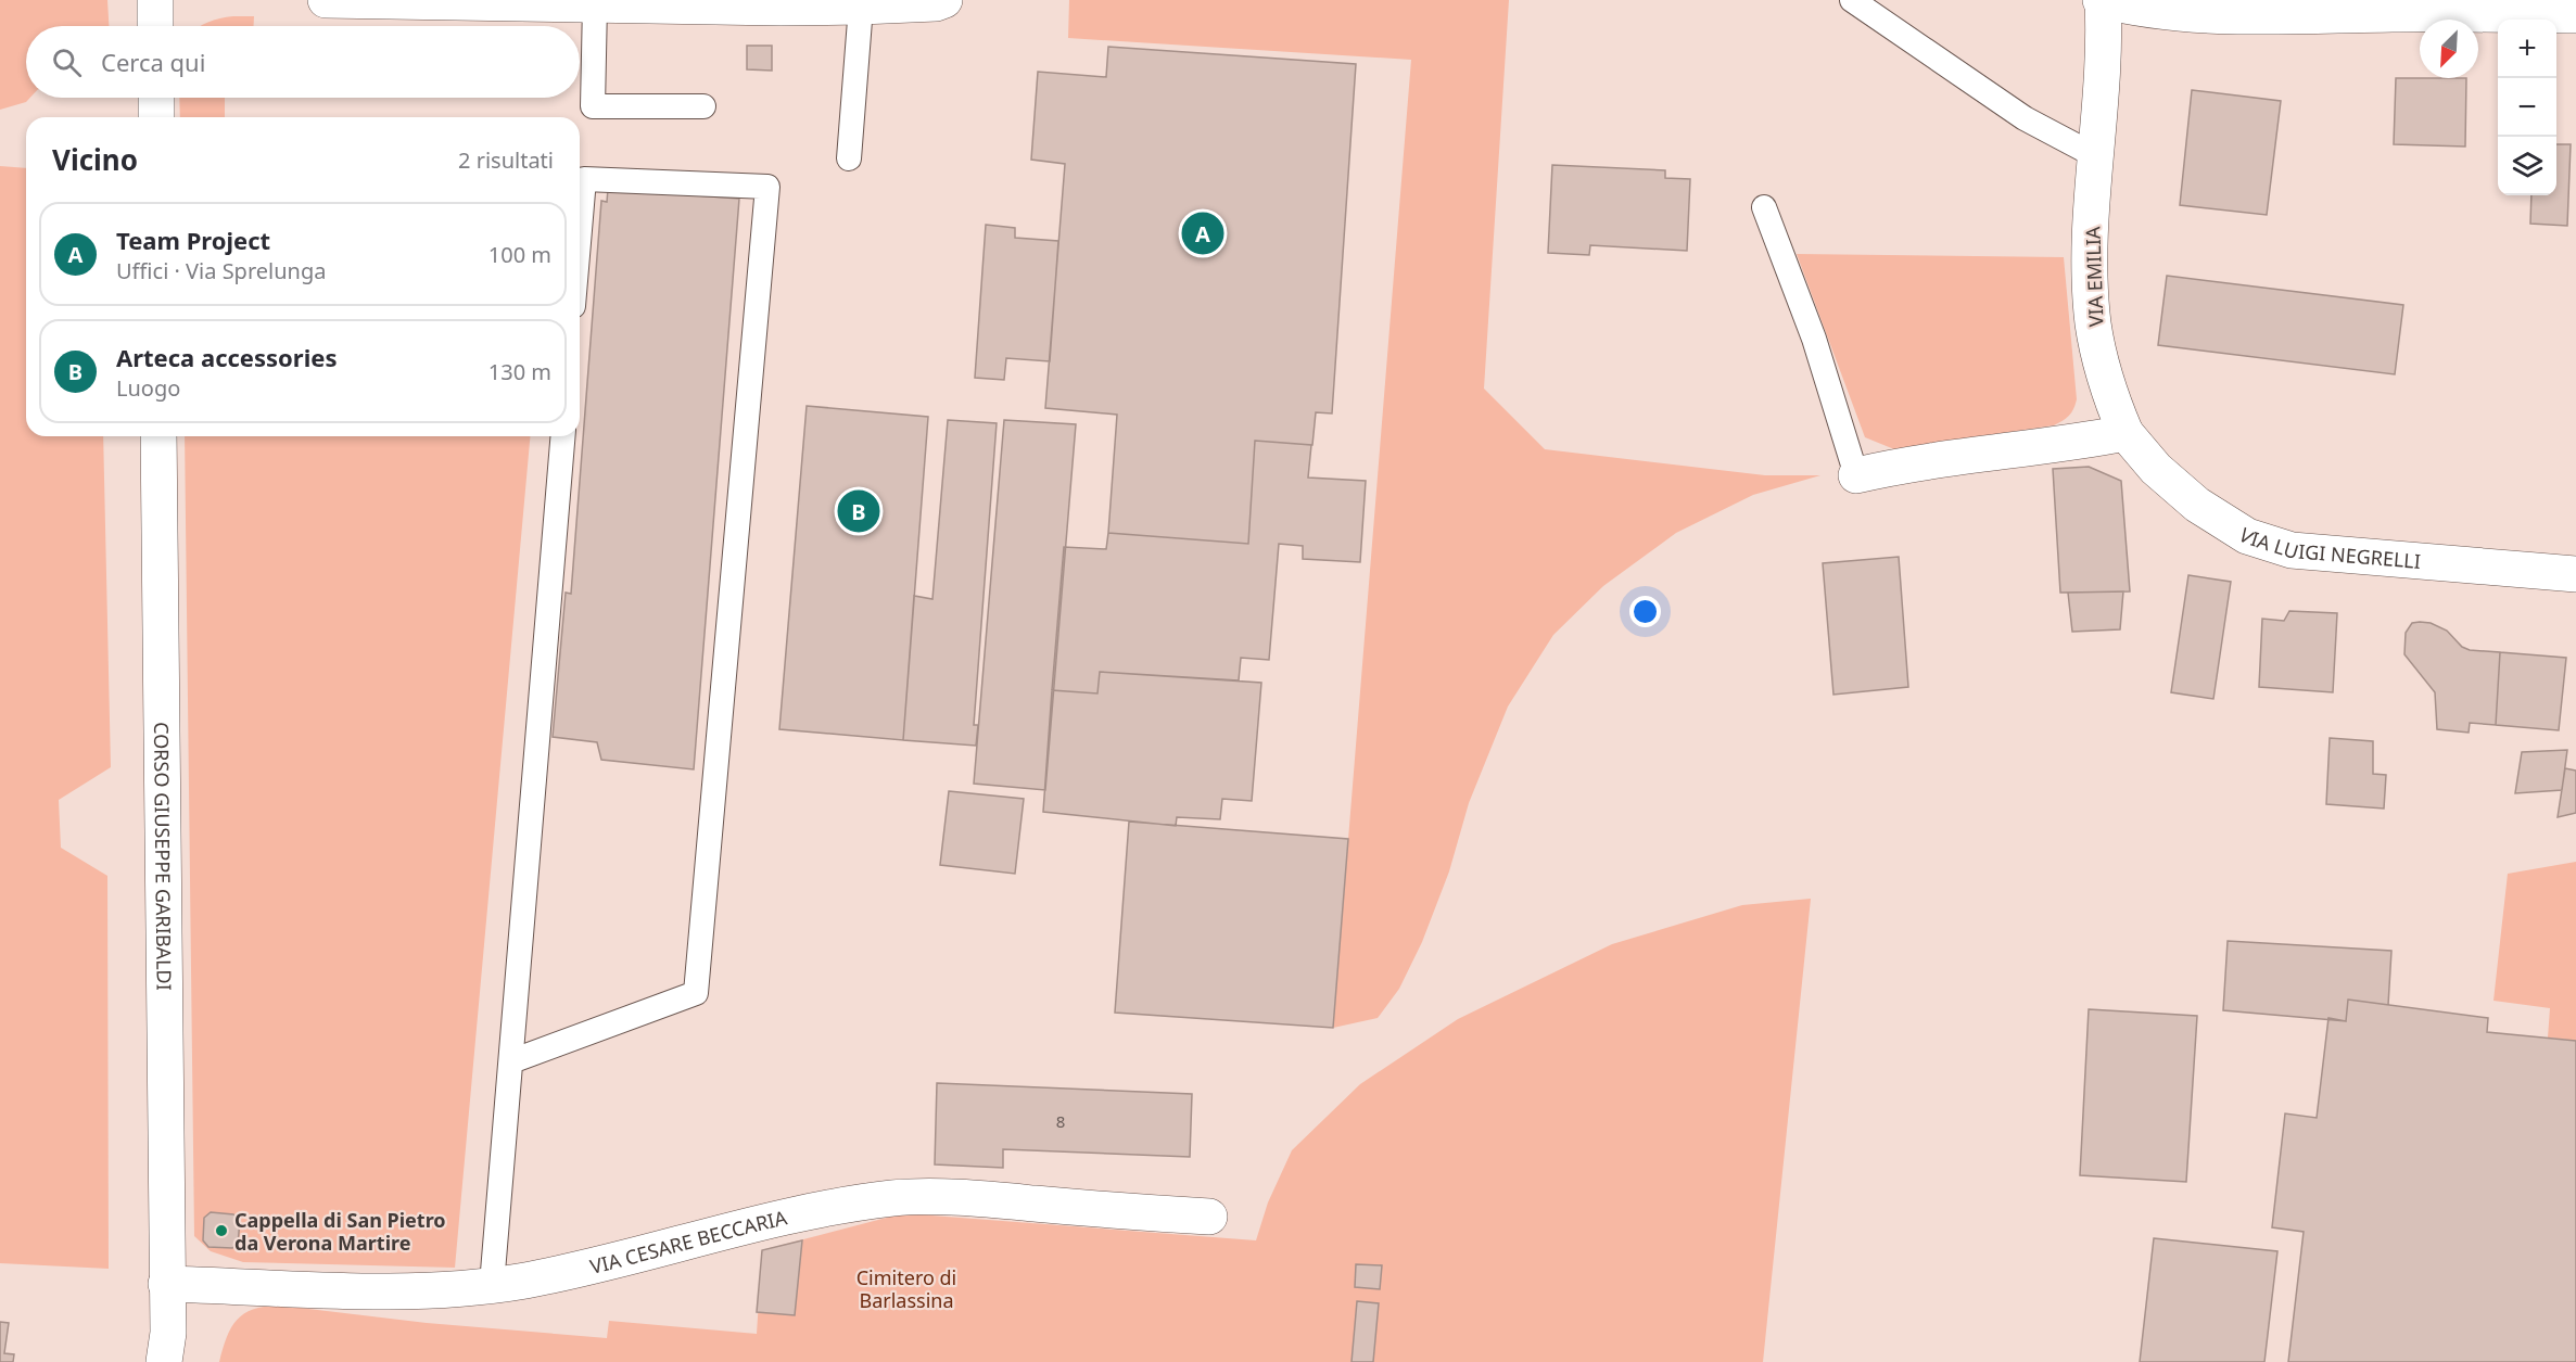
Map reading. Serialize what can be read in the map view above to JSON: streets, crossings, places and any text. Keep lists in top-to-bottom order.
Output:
{
  "streets": {
    "street": [
      "VIA EMILIA",
      "VIA LUIGI NEGRELLI",
      "CORSO GIUSEPPE GARIBALDI",
      "VIA CESARE BECCARIA"
    ]
  },
  "crossings": [
    ["VIA EMILIA", "VIA LUIGI NEGRELLI"],
    ["CORSO GIUSEPPE GARIBALDI", "VIA CESARE BECCARIA"]
  ],
  "parks": ["Cimitero di Barlassina"],
  "places": ["Cappella di San Pietro da Verona Martire"],
  "house_numbers": ["8"],
  "north": "bottom left",
  "page": {
    "map_buttons": ["+", "−"],
    "search": "Cerca qui",
    "heading": ["Vicino", "2 risultati"],
    "list": [
      {
        "mark": "A",
        "name": "Team Project",
        "note": "Uffici · Via Sprelunga",
        "value": "100 m"
      },
      {
        "mark": "B",
        "name": "Arteca accessories",
        "note": "Luogo",
        "value": "130 m"
      }
    ],
    "pins": ["A", "B"]
  }
}
